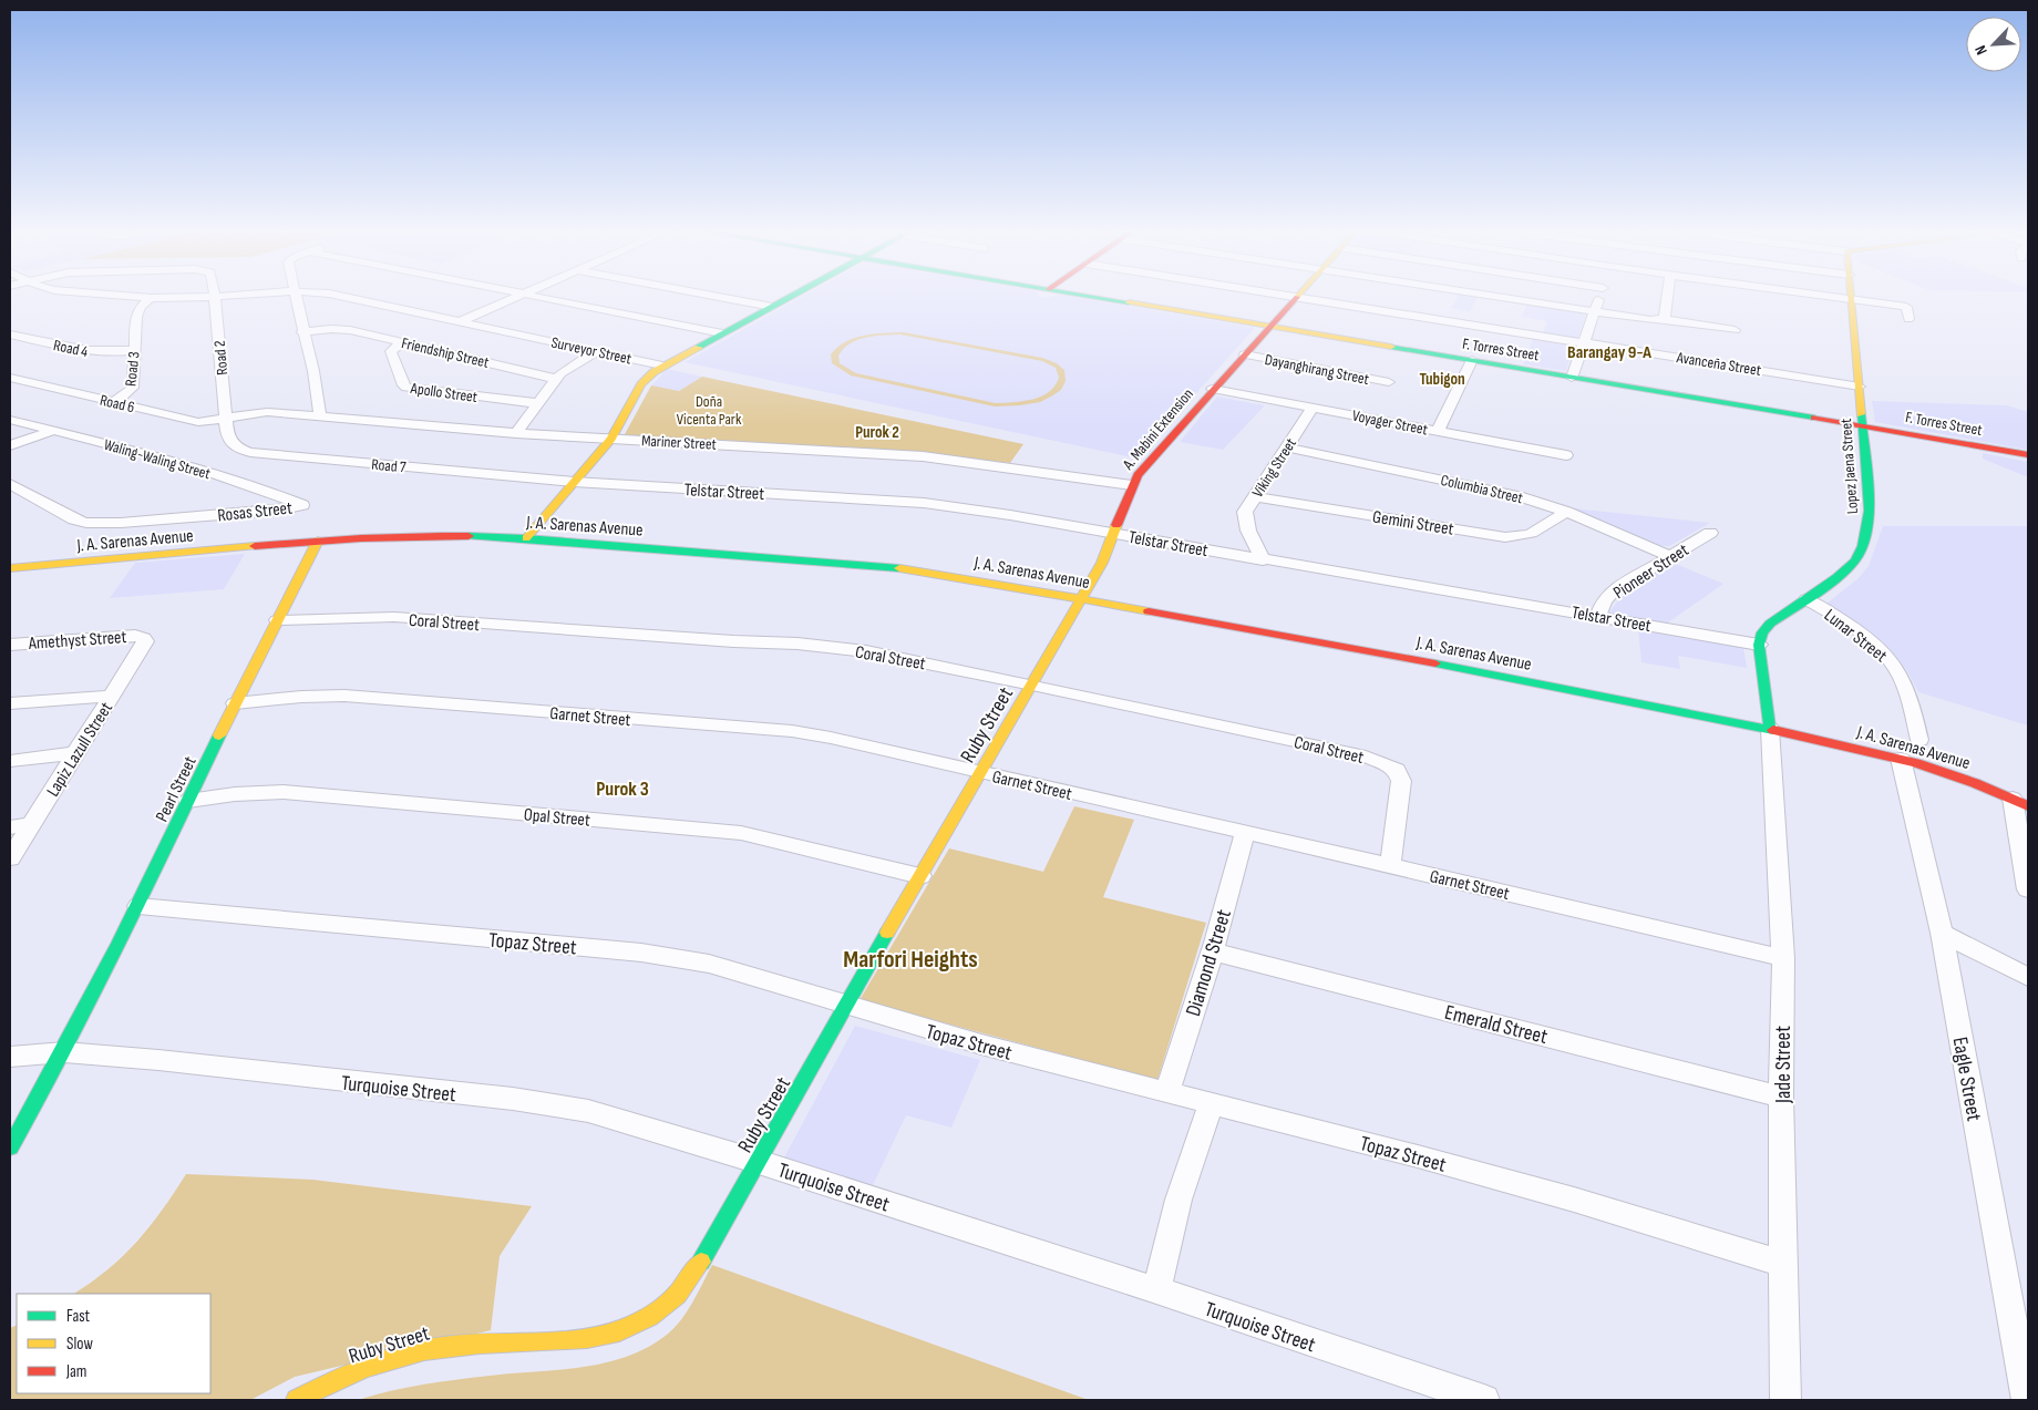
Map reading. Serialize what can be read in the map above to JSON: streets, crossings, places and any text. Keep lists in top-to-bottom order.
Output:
{
  "streets": {
    "main road": [
      "F. Torres Street",
      "A. Mabini Extension",
      "Lopez Jaena Street",
      "J. A. Sarenas Avenue",
      "Ruby Street",
      "Pearl Street"
    ],
    "street": [
      "Road 4",
      "Surveyor Street",
      "Friendship Street",
      "Road 2",
      "Avanceña Street",
      "Road 3",
      "Dayanghirang Street",
      "Apollo Street",
      "Road 6",
      "Voyager Street",
      "Mariner Street",
      "Waling-Waling Street",
      "Road 7",
      "Viking Street",
      "Columbia Street",
      "Telstar Street",
      "Rosas Street",
      "Gemini Street",
      "Pioneer Street",
      "Coral Street",
      "Lunar Street",
      "Amethyst Street",
      "Garnet Street",
      "Lapiz Lazull Street",
      "Opal Street",
      "Topaz Street",
      "Diamond Street",
      "Emerald Street",
      "Jade Street",
      "Eagle Street",
      "Turquoise Street"
    ]
  },
  "crossings": [
    ["Road 4", "Road 3"],
    ["F. Torres Street", "A. Mabini Extension"],
    ["F. Torres Street", "Lopez Jaena Street"],
    ["Surveyor Street", "Road 3"],
    ["Friendship Street", "Apollo Street"],
    ["Road 2", "Road 6"],
    ["Road 2", "Mariner Street"],
    ["Road 2", "Road 7"],
    ["Avanceña Street", "A. Mabini Extension"],
    ["Avanceña Street", "Lopez Jaena Street"],
    ["Road 3", "Road 6"],
    ["Dayanghirang Street", "A. Mabini Extension"],
    ["Road 6", "Mariner Street"],
    ["Road 6", "Road 7"],
    ["Voyager Street", "A. Mabini Extension"],
    ["Voyager Street", "Viking Street"],
    ["A. Mabini Extension", "Mariner Street"],
    ["A. Mabini Extension", "Telstar Street"],
    ["A. Mabini Extension", "J. A. Sarenas Avenue"],
    ["A. Mabini Extension", "Ruby Street"],
    ["Mariner Street", "Road 7"],
    ["Waling-Waling Street", "Rosas Street"],
    ["Road 7", "Telstar Street"],
    ["Lopez Jaena Street", "Telstar Street"],
    ["Lopez Jaena Street", "Lunar Street"],
    ["Viking Street", "Columbia Street"],
    ["Viking Street", "Telstar Street"],
    ["Viking Street", "Gemini Street"],
    ["Columbia Street", "Gemini Street"],
    ["Columbia Street", "Pioneer Street"],
    ["Telstar Street", "Pioneer Street"],
    ["J. A. Sarenas Avenue", "Ruby Street"],
    ["J. A. Sarenas Avenue", "Pearl Street"],
    ["J. A. Sarenas Avenue", "Jade Street"],
    ["J. A. Sarenas Avenue", "Eagle Street"],
    ["Coral Street", "Garnet Street"],
    ["Coral Street", "Ruby Street"],
    ["Coral Street", "Pearl Street"],
    ["Amethyst Street", "Lapiz Lazull Street"],
    ["Garnet Street", "Ruby Street"],
    ["Garnet Street", "Pearl Street"],
    ["Garnet Street", "Diamond Street"],
    ["Garnet Street", "Jade Street"],
    ["Ruby Street", "Opal Street"],
    ["Ruby Street", "Topaz Street"],
    ["Ruby Street", "Turquoise Street"],
    ["Pearl Street", "Opal Street"],
    ["Pearl Street", "Topaz Street"],
    ["Pearl Street", "Turquoise Street"],
    ["Topaz Street", "Diamond Street"],
    ["Topaz Street", "Jade Street"],
    ["Diamond Street", "Emerald Street"],
    ["Emerald Street", "Jade Street"]
  ],
  "districts": [
    "Barangay 9-A",
    "Tubigon",
    "Purok 2",
    "Purok 3",
    "Marfori Heights"
  ],
  "parks": ["Doña Vicenta Park"],
  "legend": ["Fast", "Slow", "Jam"],
  "north": "bottom left"
}
